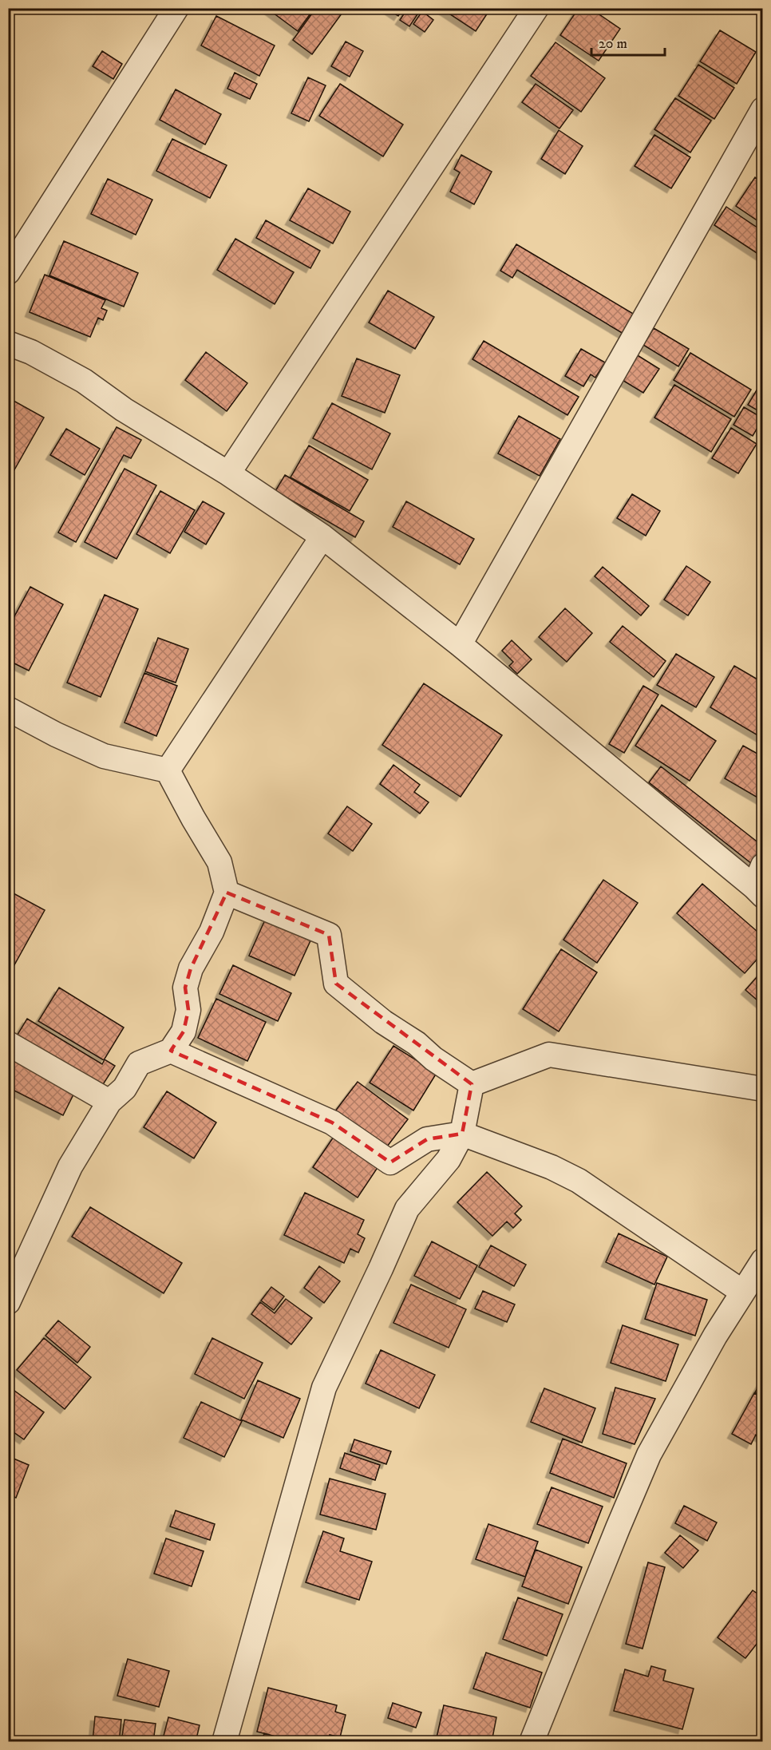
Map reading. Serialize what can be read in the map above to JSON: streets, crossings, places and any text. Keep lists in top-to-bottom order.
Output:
{
  "scale_bar": "20 m"
}
